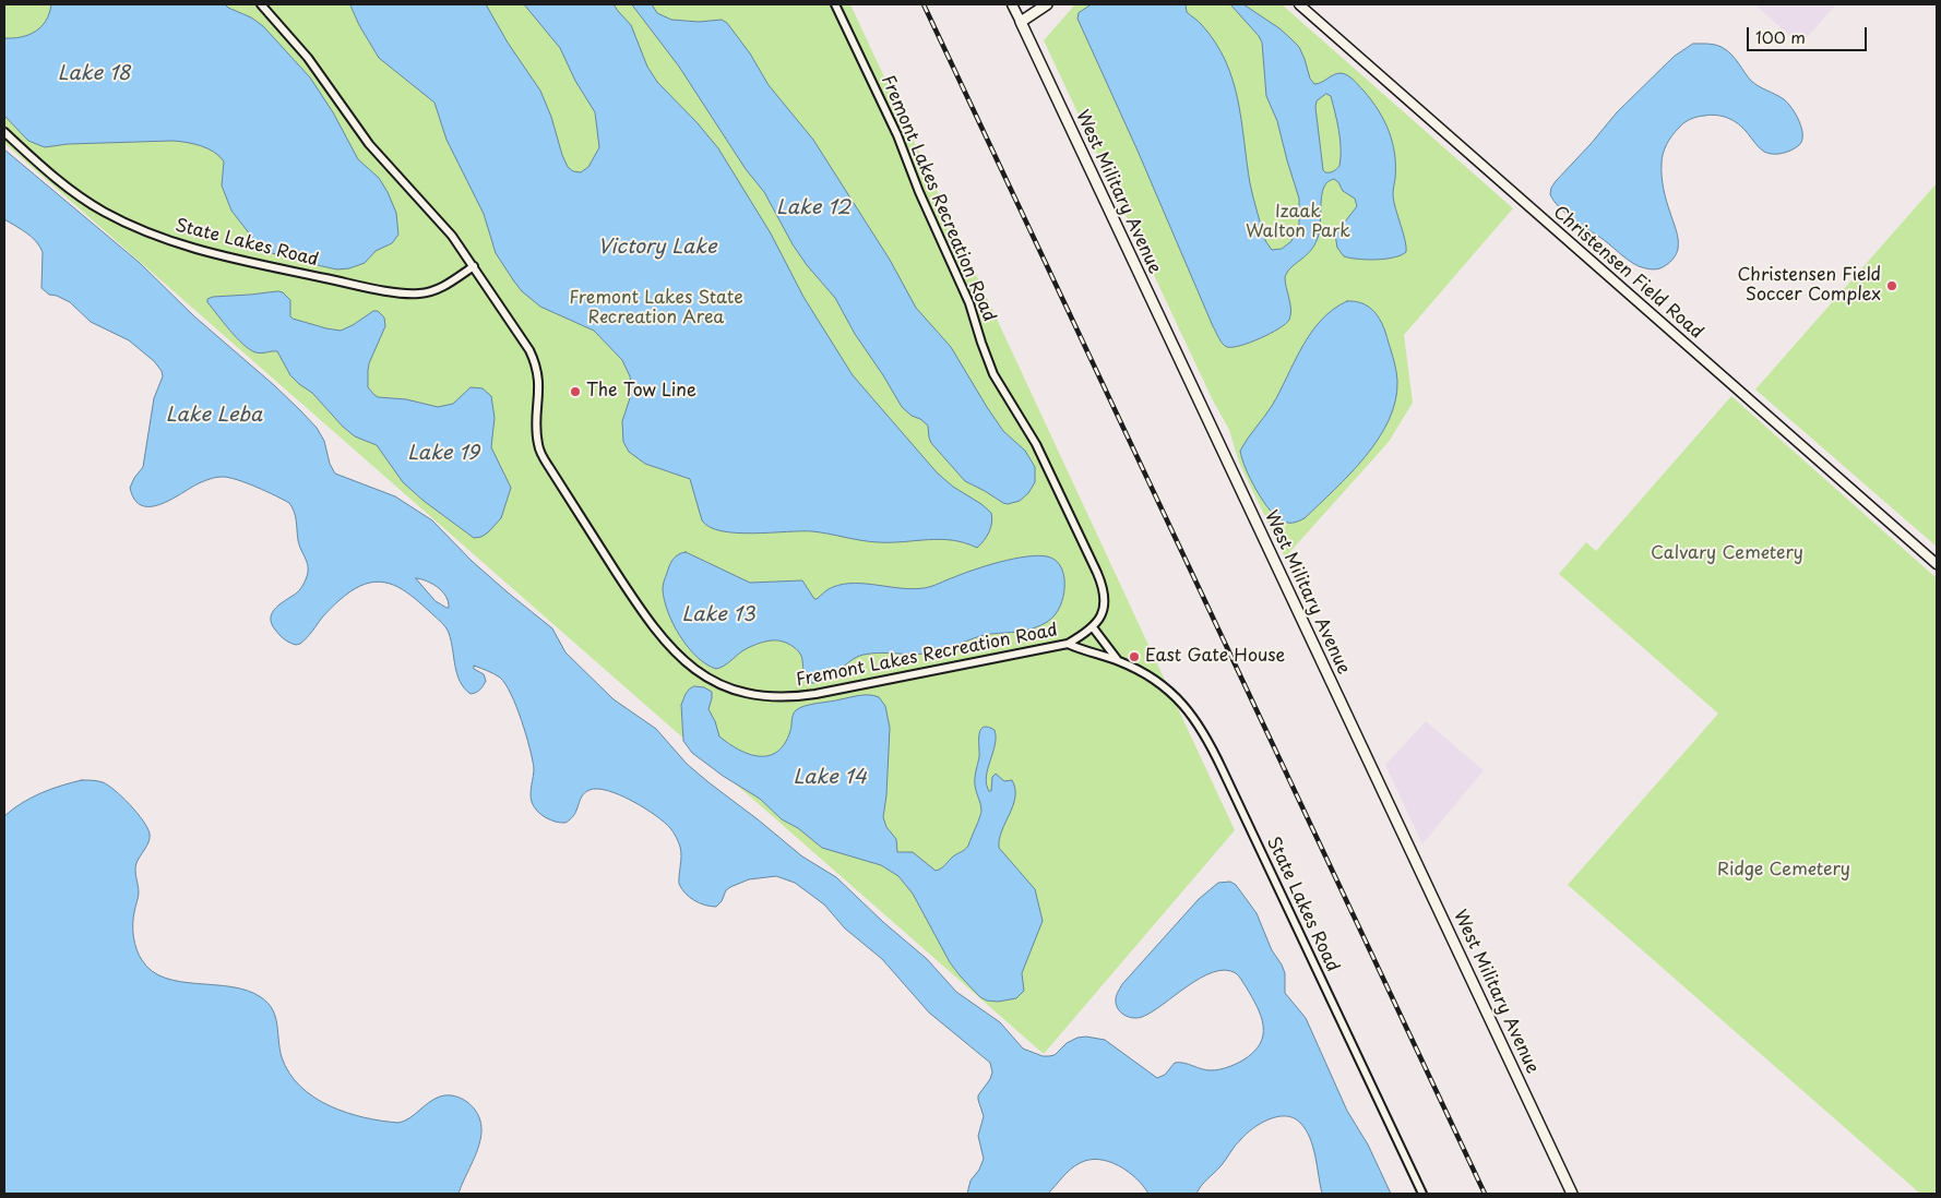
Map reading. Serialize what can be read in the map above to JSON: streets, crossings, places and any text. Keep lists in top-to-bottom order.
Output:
{
  "streets": {
    "main road": ["West Military Avenue"],
    "street": ["Fremont Lakes Recreation Road", "State Lakes Road", "Christensen Field Road"]
  },
  "crossings": [
    ["Fremont Lakes Recreation Road", "State Lakes Road"]
  ],
  "water": [
    "Lake 18",
    "Lake 12",
    "Victory Lake",
    "Lake Leba",
    "Lake 19",
    "Lake 13",
    "Lake 14"
  ],
  "parks": [
    "Izaak Walton Park",
    "Fremont Lakes State Recreation Area",
    "Calvary Cemetery",
    "Ridge Cemetery"
  ],
  "places": ["Christensen Field Soccer Complex", "The Tow Line", "East Gate House"],
  "scale_bar": "100 m"
}
